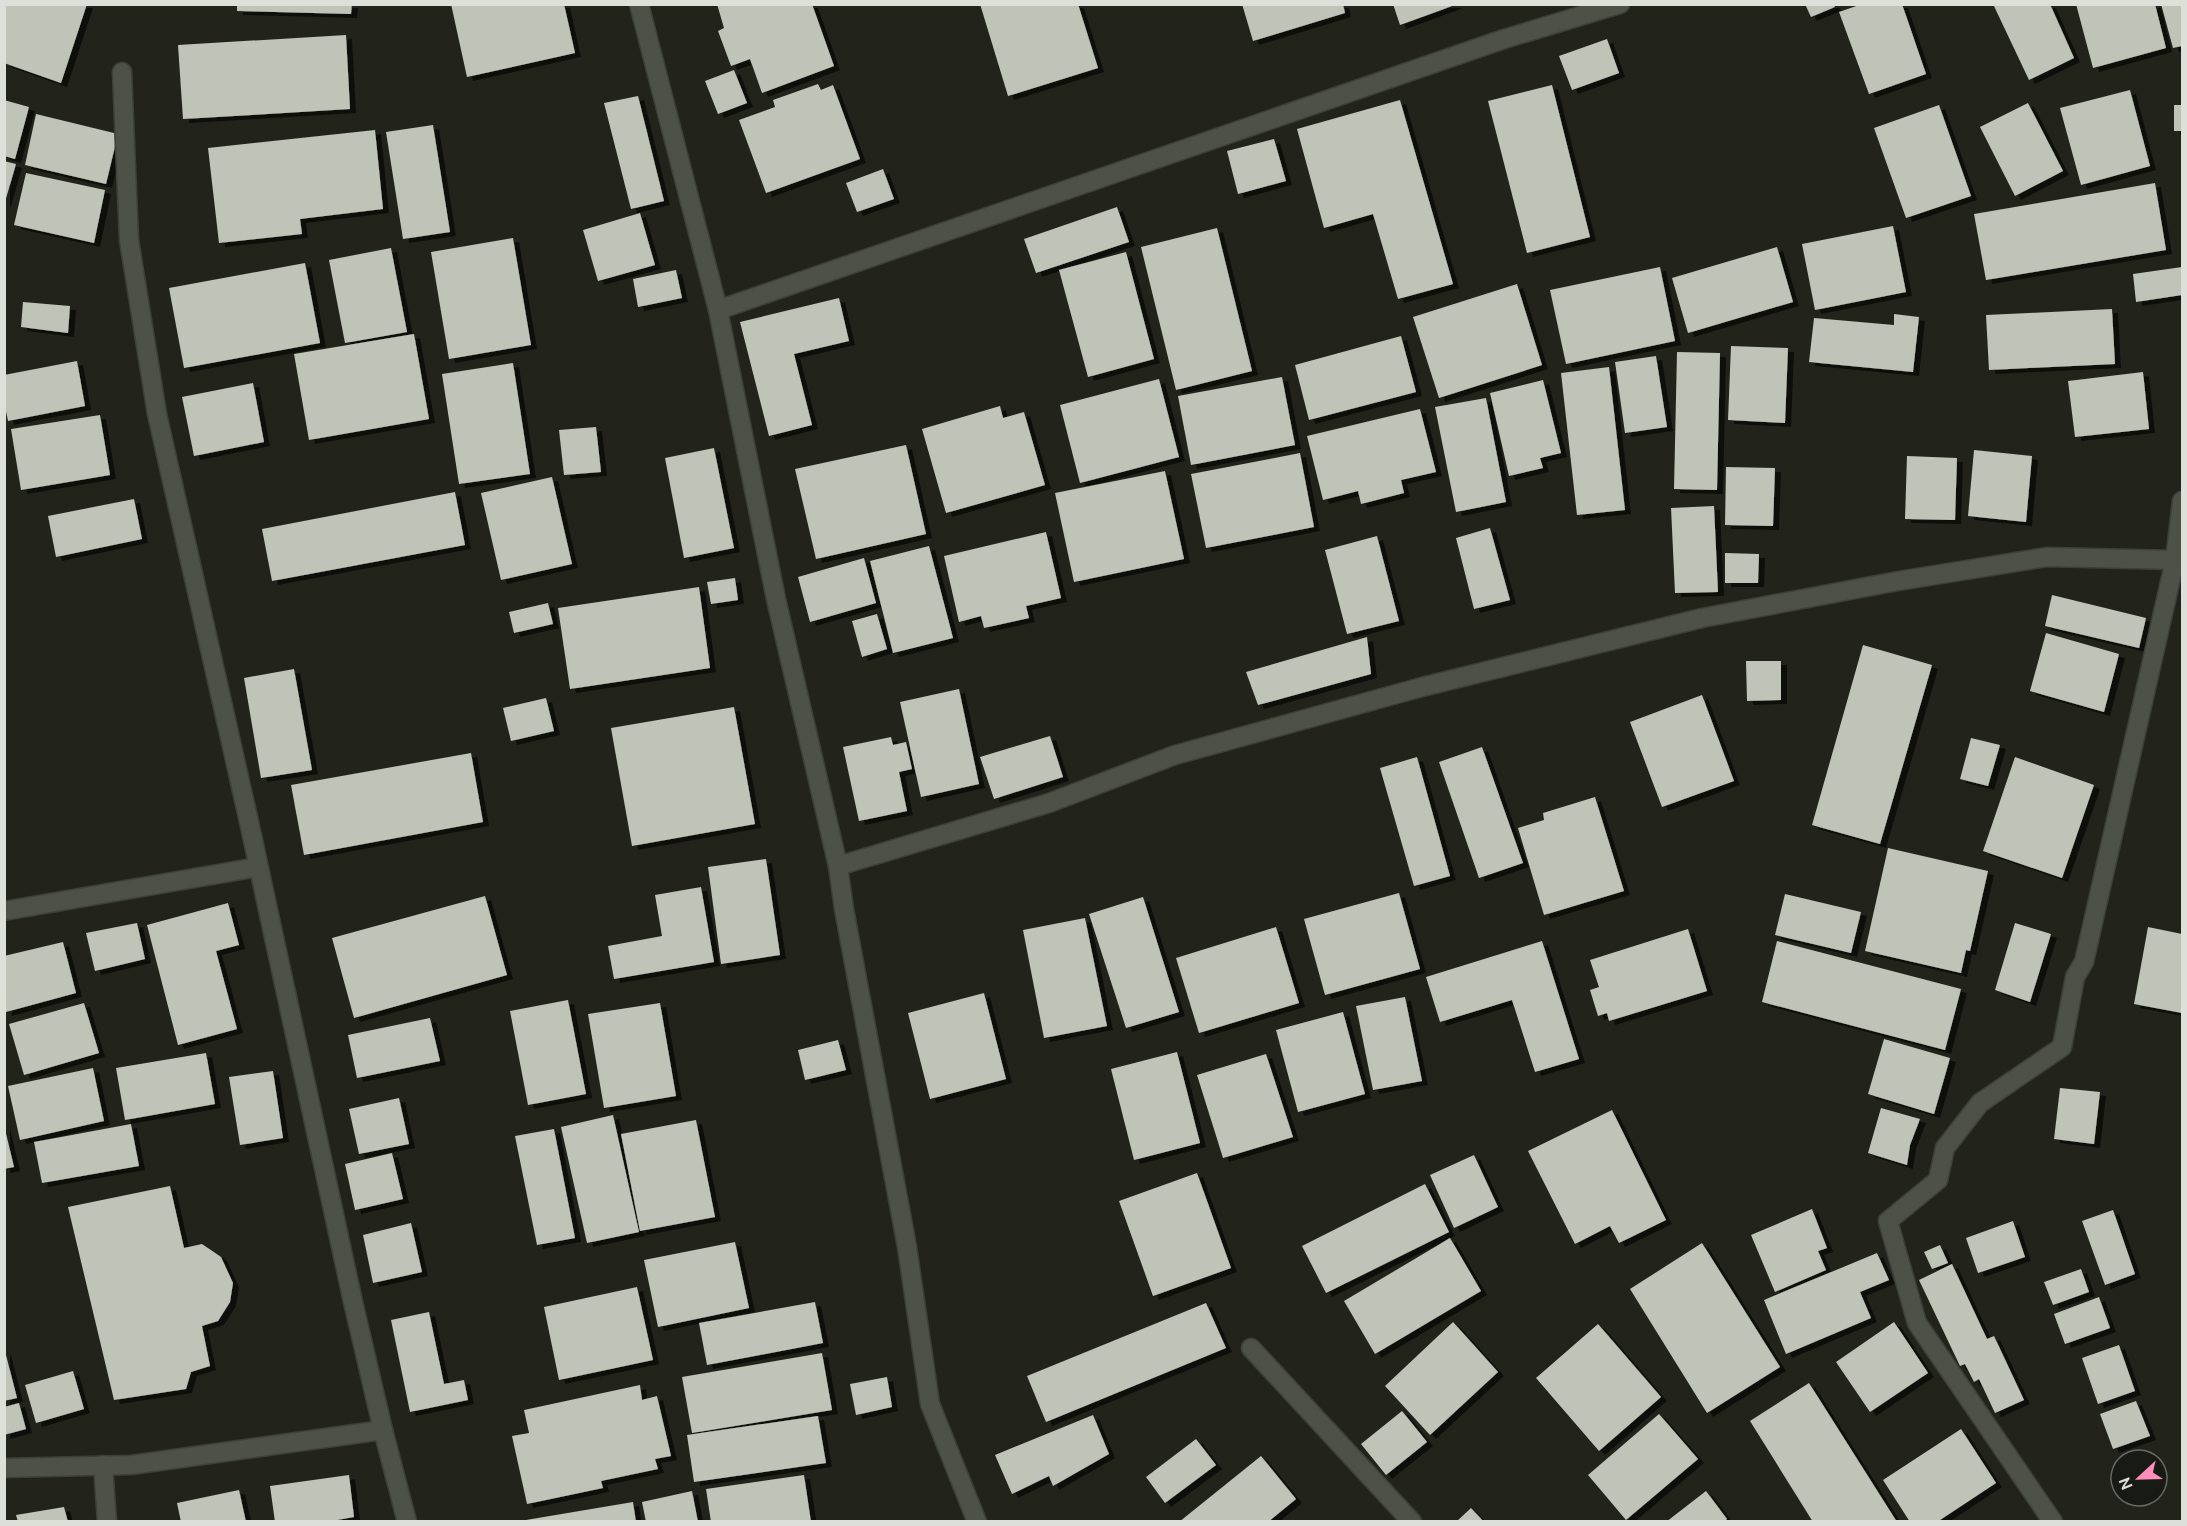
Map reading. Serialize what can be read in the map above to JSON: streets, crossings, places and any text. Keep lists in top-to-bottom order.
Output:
{
  "north": "left"
}
